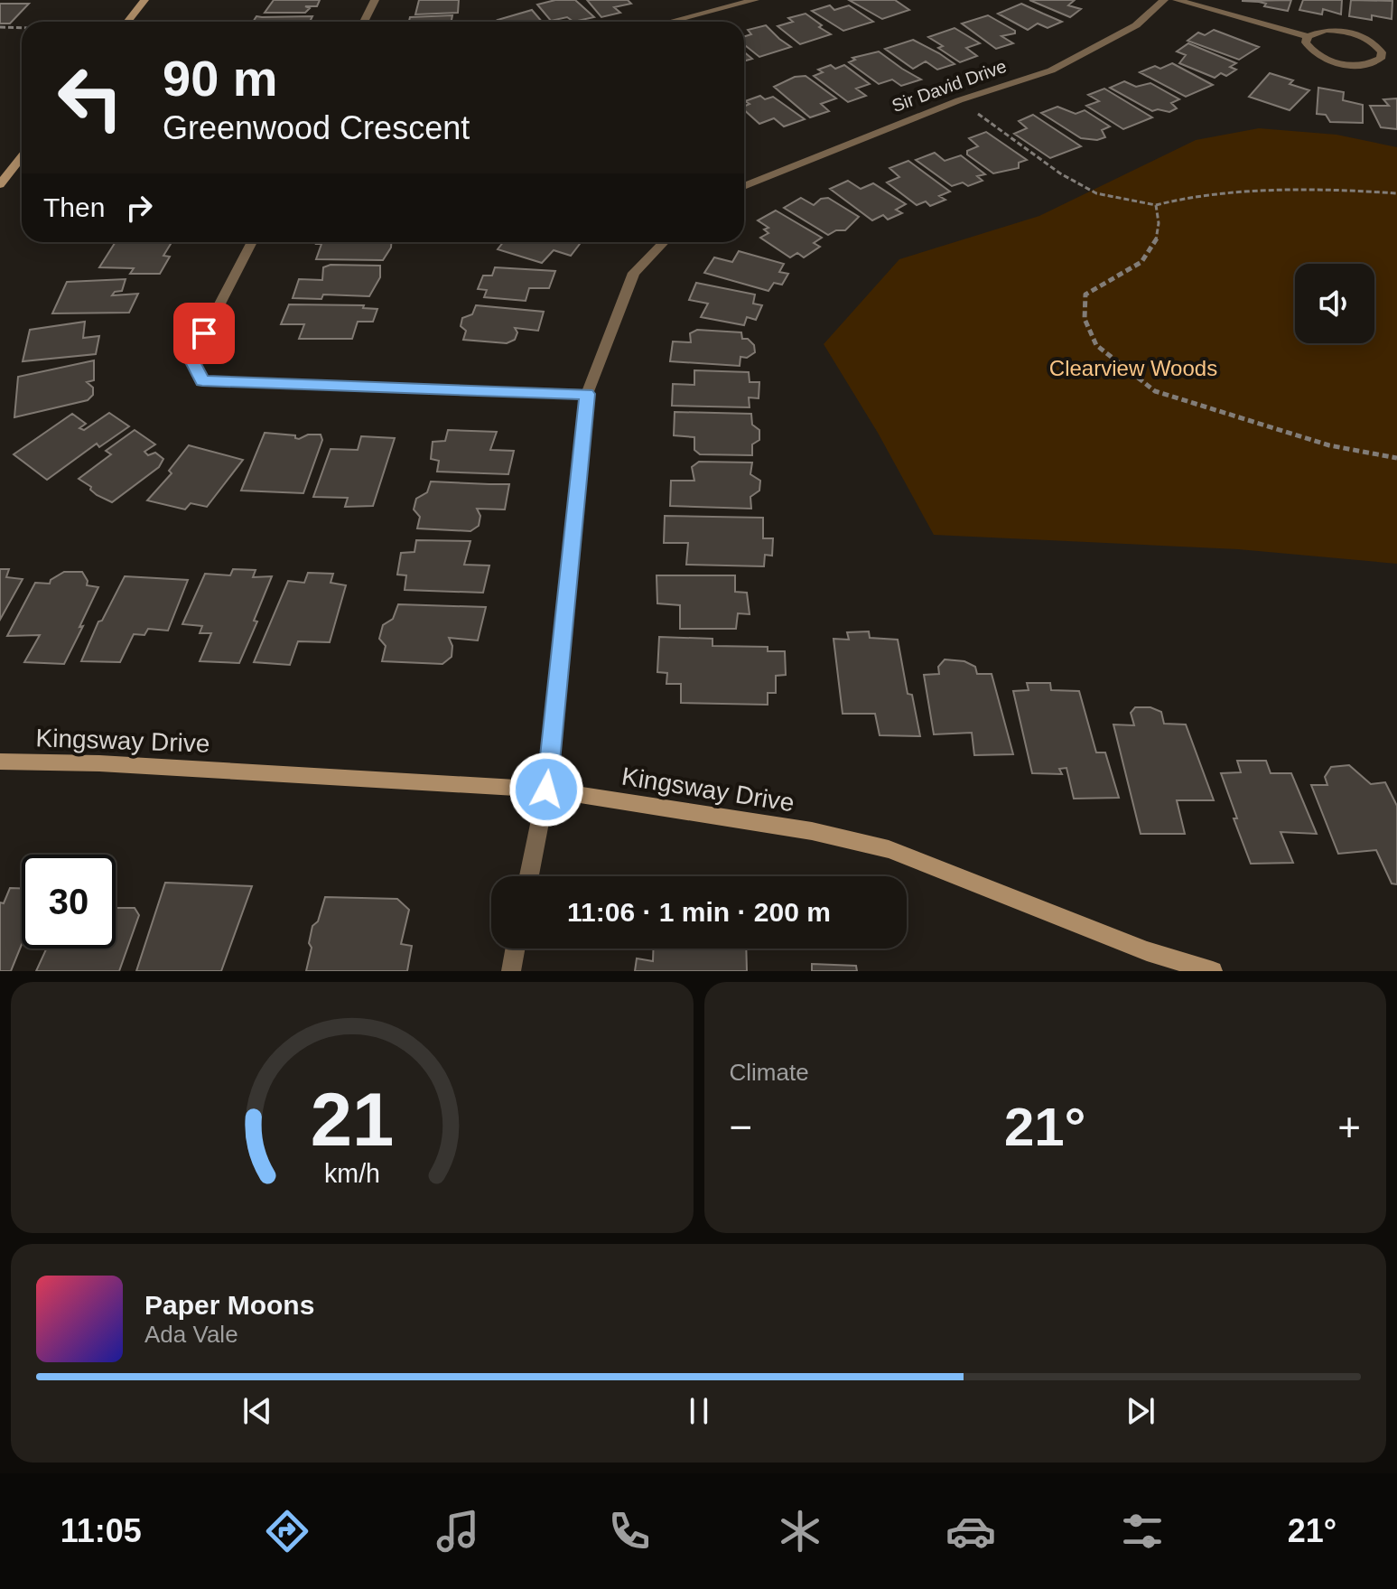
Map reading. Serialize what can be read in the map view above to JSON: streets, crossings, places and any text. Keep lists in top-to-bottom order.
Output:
{
  "streets": {
    "street": ["Sir David Drive", "Kingsway Drive"]
  },
  "parks": ["Clearview Woods"],
  "page": {
    "turn": ["90 m", "Greenwood Crescent"],
    "then": "Then",
    "limit": "30",
    "trip": "11:06 · 1 min · 200 m",
    "tile": "Climate",
    "heat": ["−", "21°", "+"],
    "song": ["Paper Moons", "Ada Vale"],
    "tabs": ["11:05", "21°"],
    "gauge": ["21", "km/h"]
  }
}
